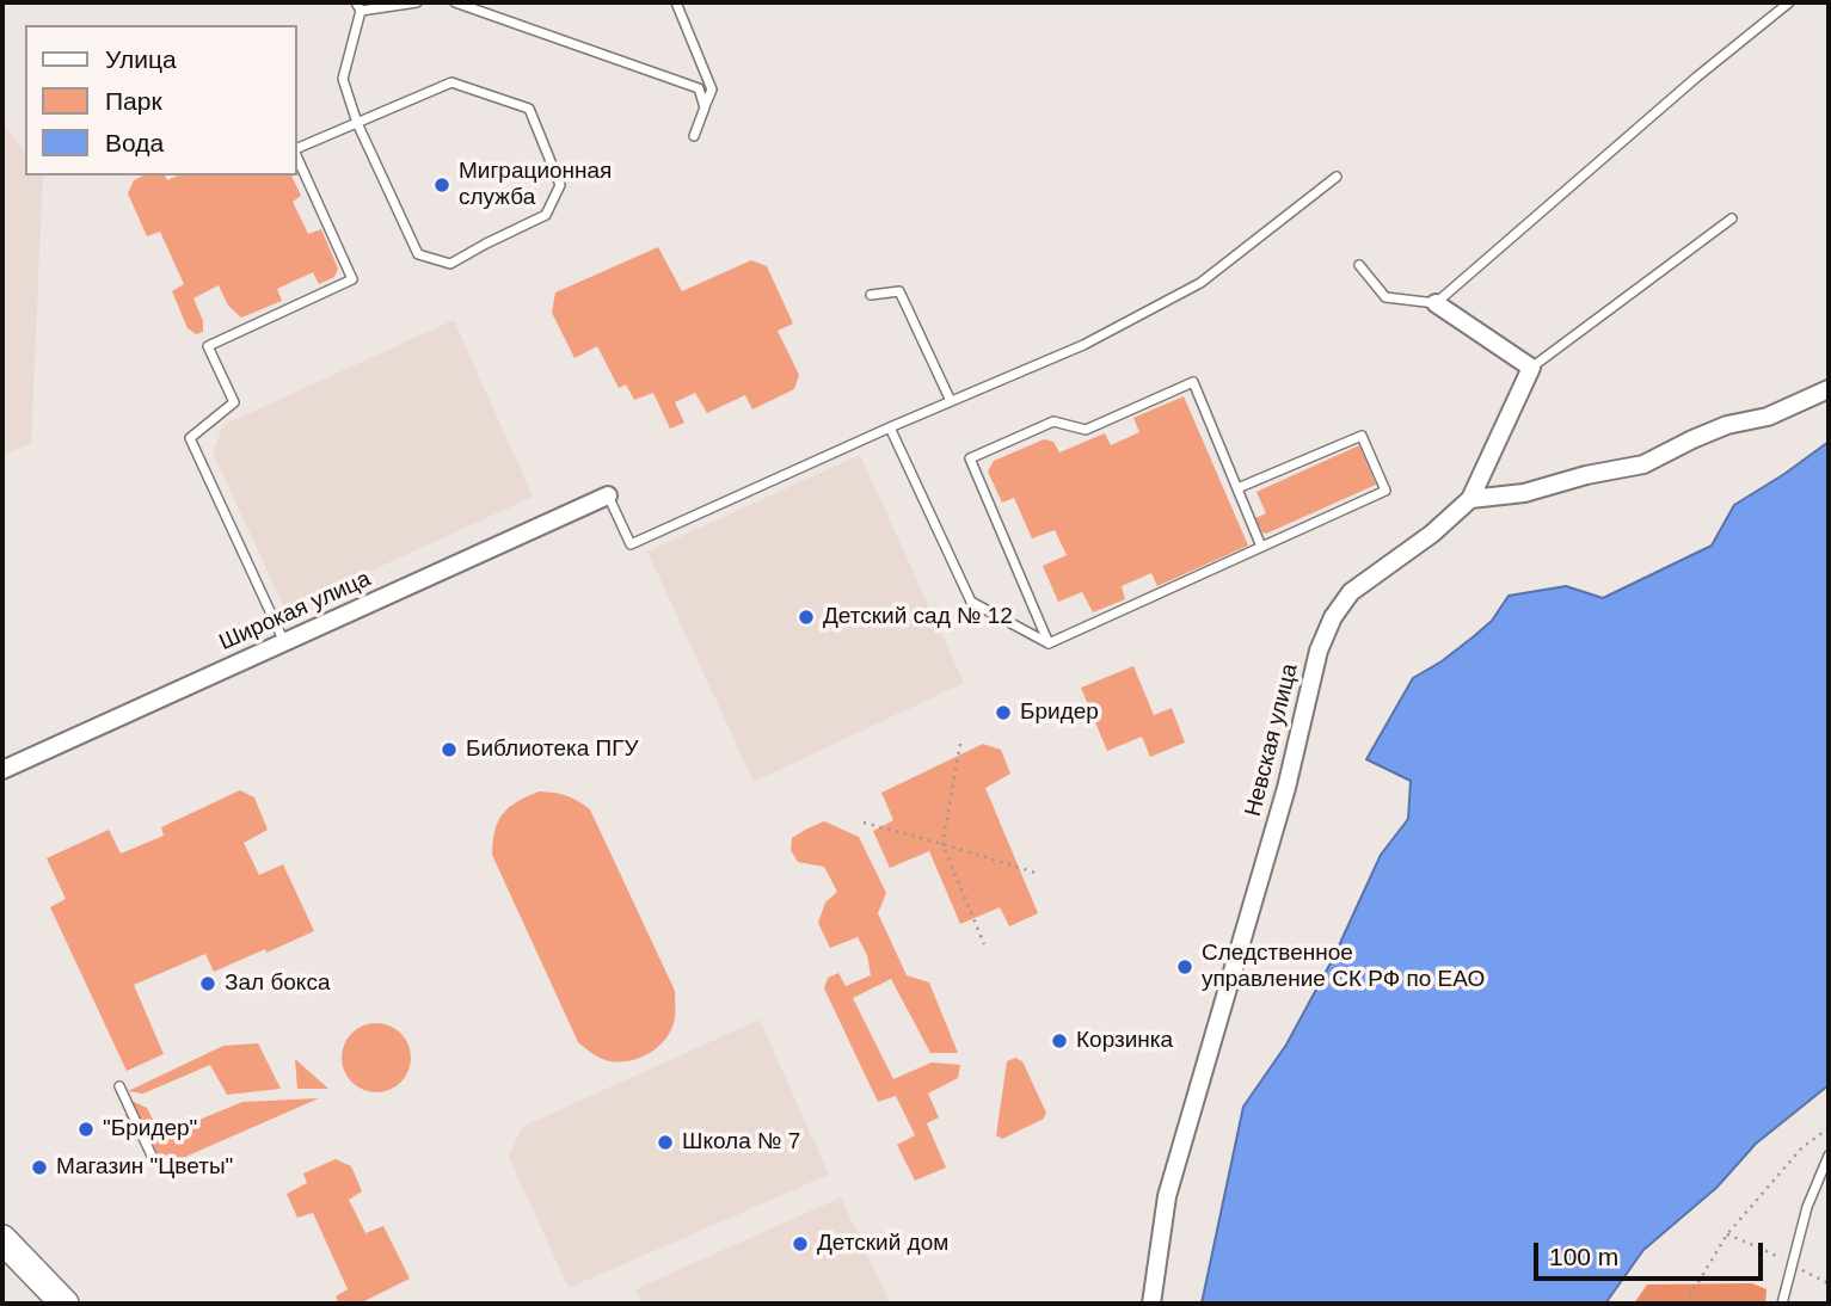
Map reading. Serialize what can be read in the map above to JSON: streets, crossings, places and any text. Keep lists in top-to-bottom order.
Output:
{
  "streets": {
    "street": ["Широкая улица", "Невская улица"]
  },
  "places": [
    "Миграционная служба",
    "Детский сад № 12",
    "Бридер",
    "Библиотека ПГУ",
    "Следственное управление СК РФ по ЕАО",
    "Зал бокса",
    "Корзинка",
    "\"Бридер\"",
    "Школа № 7",
    "Магазин \"Цветы\"",
    "Детский дом"
  ],
  "legend": ["Улица", "Парк", "Вода"],
  "scale_bar": "100 m"
}
